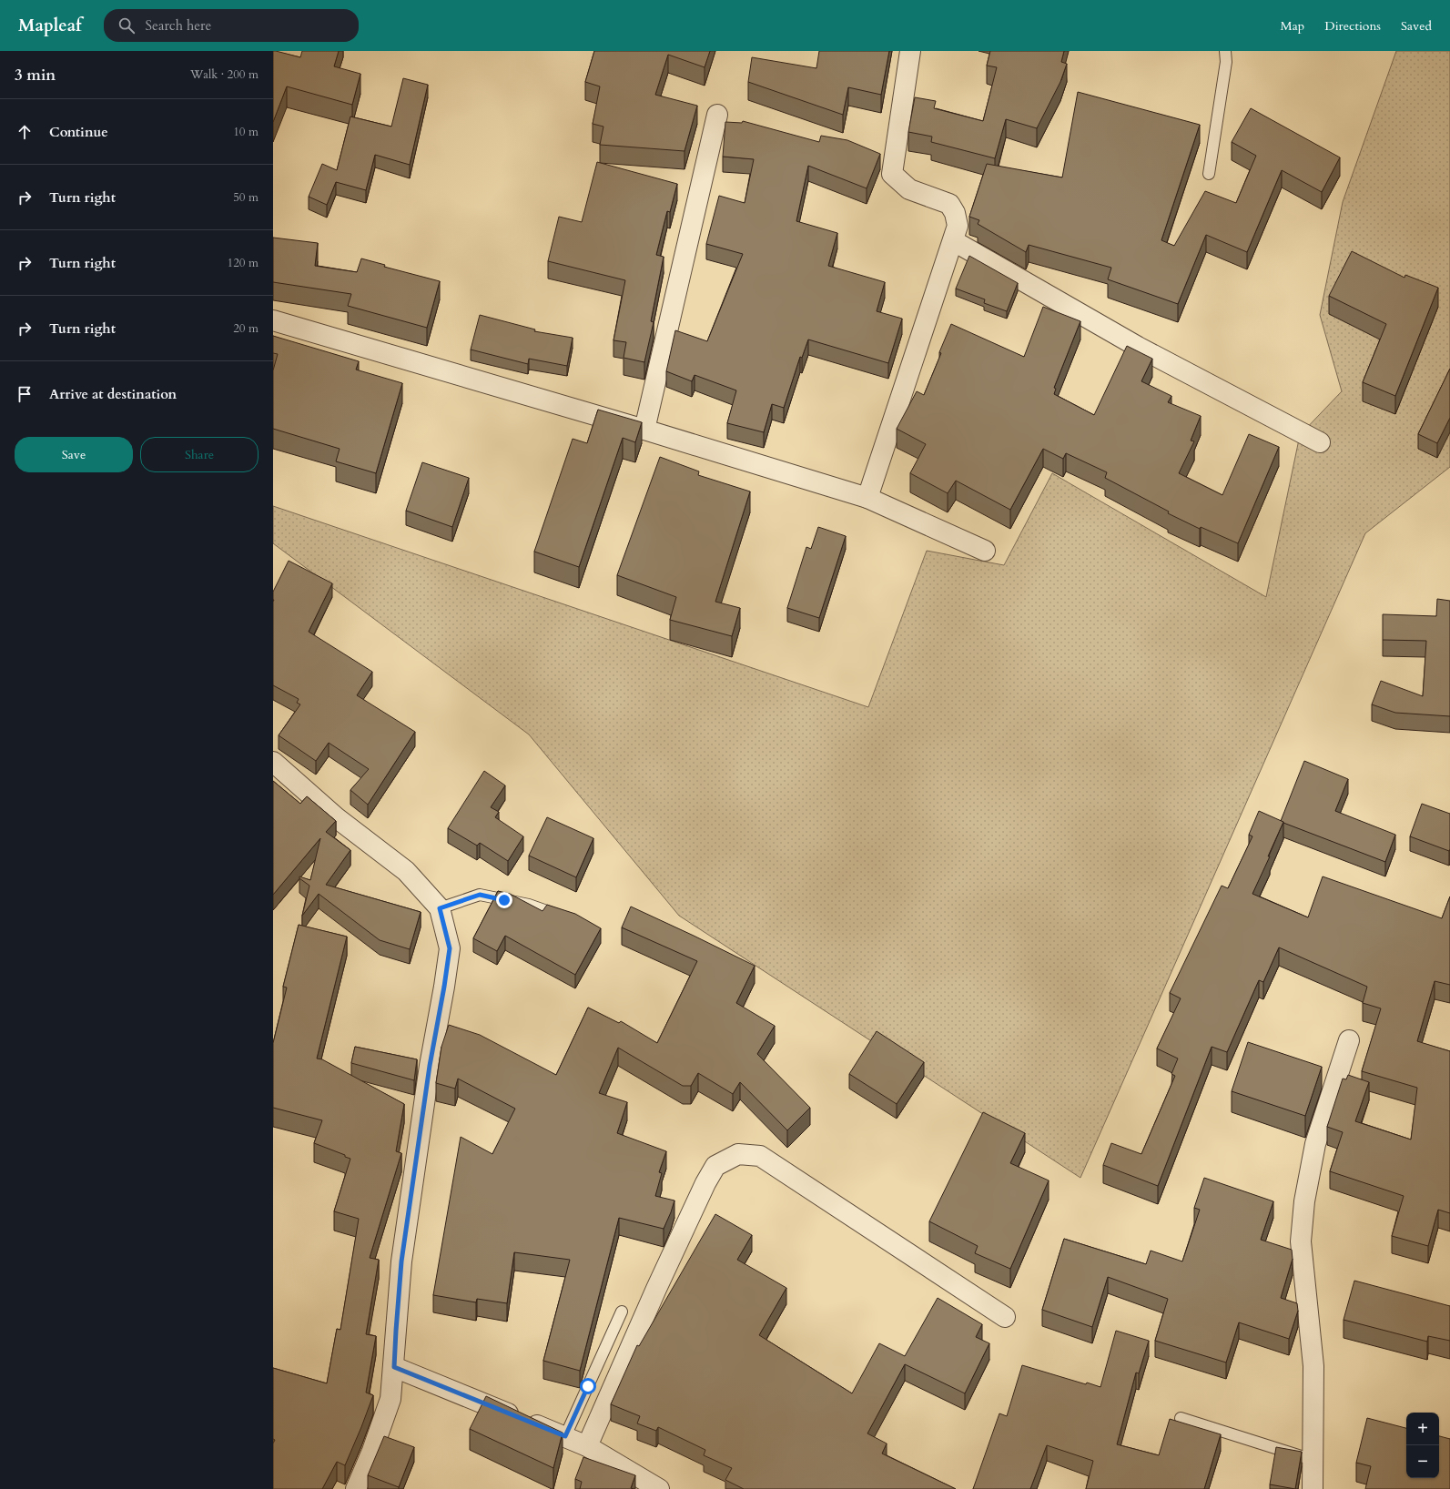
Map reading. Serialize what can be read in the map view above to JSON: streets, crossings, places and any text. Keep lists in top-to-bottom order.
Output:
{
  "page": {
    "header": "Mapleaf",
    "search": "Search here",
    "nav": ["Map", "Directions", "Saved"],
    "heading": ["3 min", "Walk · 200 m"],
    "list": [
      ["Continue", "10 m"],
      ["Turn right", "50 m"],
      ["Turn right", "120 m"],
      ["Turn right", "20 m"],
      "Arrive at destination"
    ],
    "buttons": ["Save", "Share"],
    "map_buttons": ["+", "−"]
  }
}
